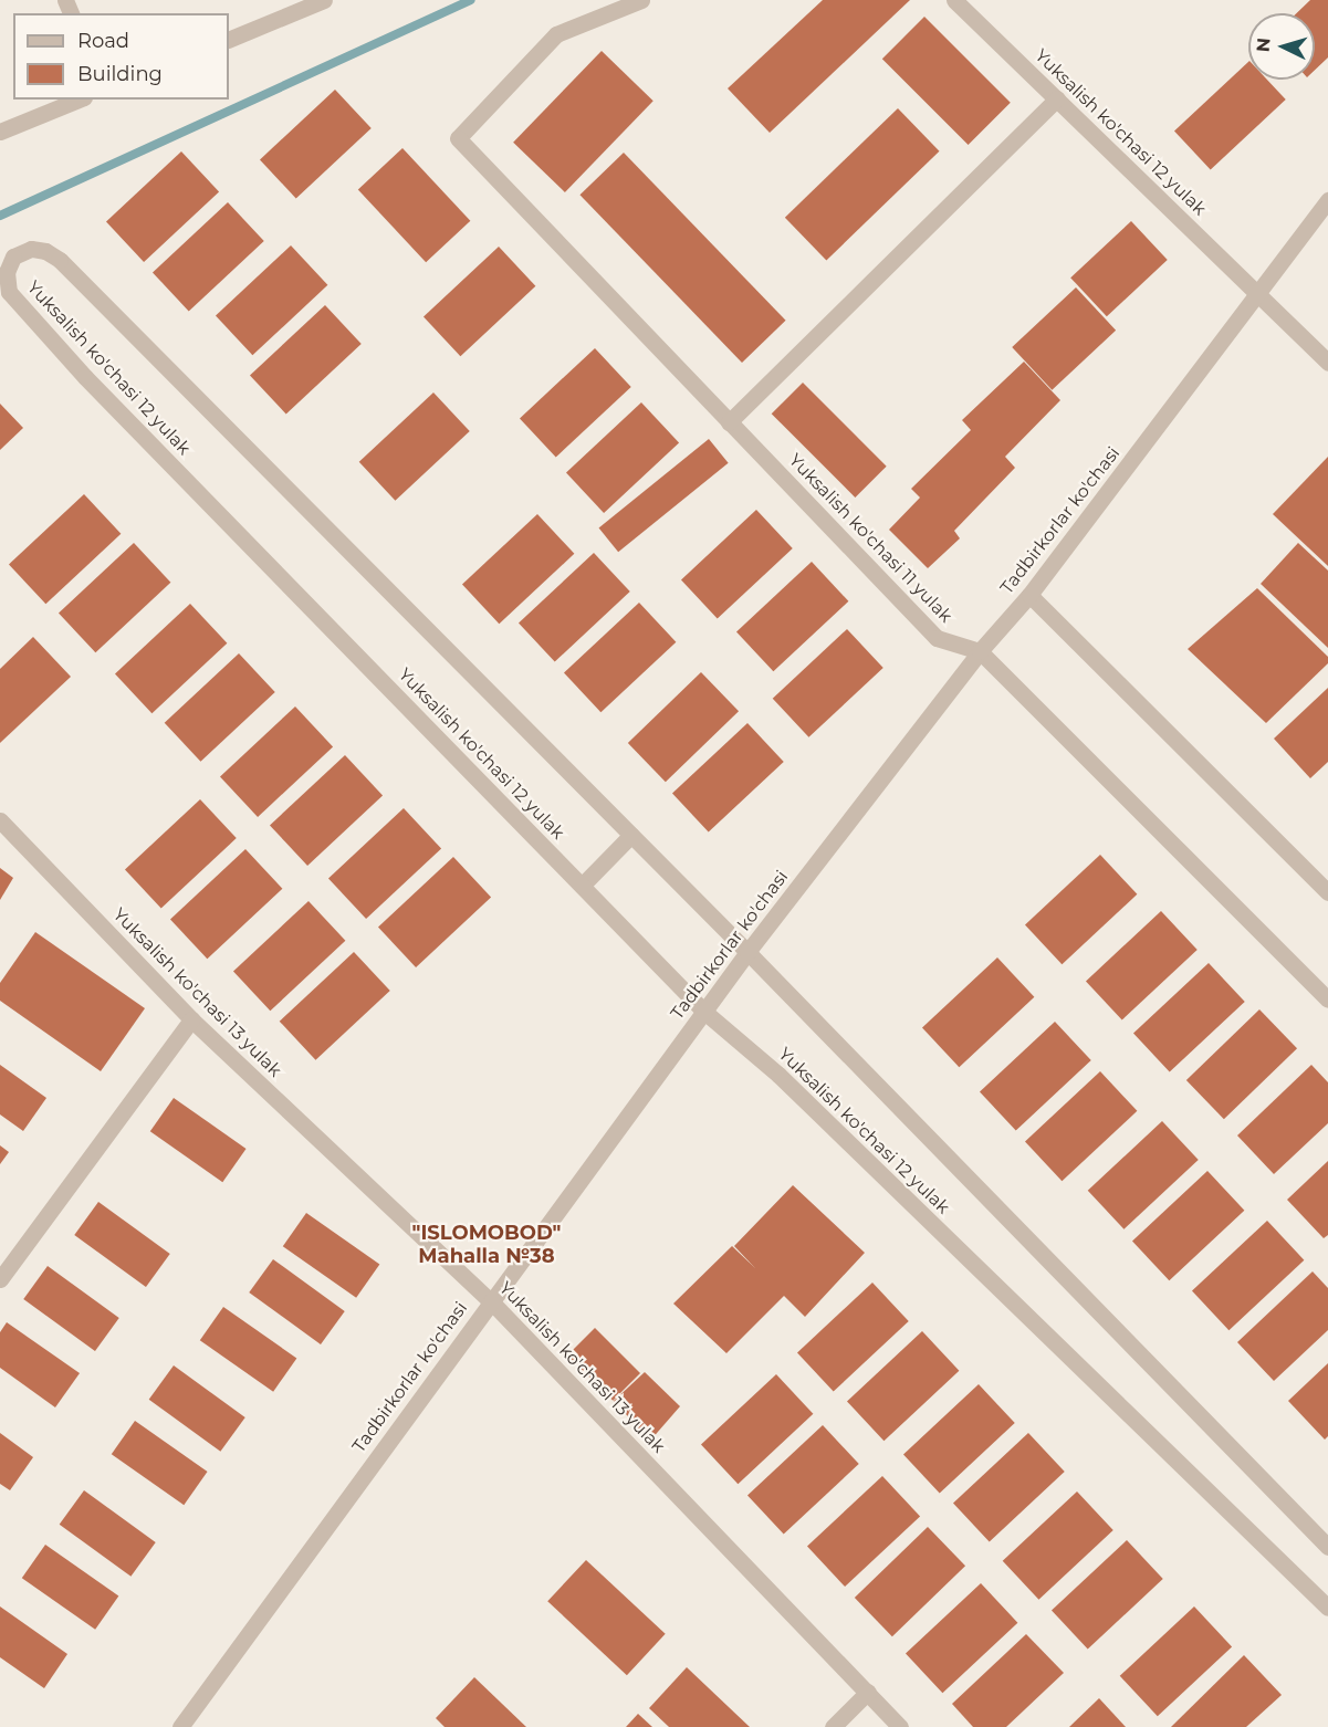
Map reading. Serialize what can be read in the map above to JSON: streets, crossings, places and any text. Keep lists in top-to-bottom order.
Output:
{
  "streets": {
    "street": [
      "Yuksalish ko'chasi 12 yulak",
      "Tadbirkorlar ko'chasi",
      "Yuksalish ko'chasi 11 yulak",
      "Yuksalish ko'chasi 13 yulak"
    ]
  },
  "crossings": [
    ["Yuksalish ko'chasi 12 yulak", "Tadbirkorlar ko'chasi"],
    ["Tadbirkorlar ko'chasi", "Yuksalish ko'chasi 11 yulak"],
    ["Tadbirkorlar ko'chasi", "Yuksalish ko'chasi 13 yulak"]
  ],
  "districts": ["\"ISLOMOBOD\" Mahalla №38"],
  "legend": ["Road", "Building"],
  "north": "left"
}
